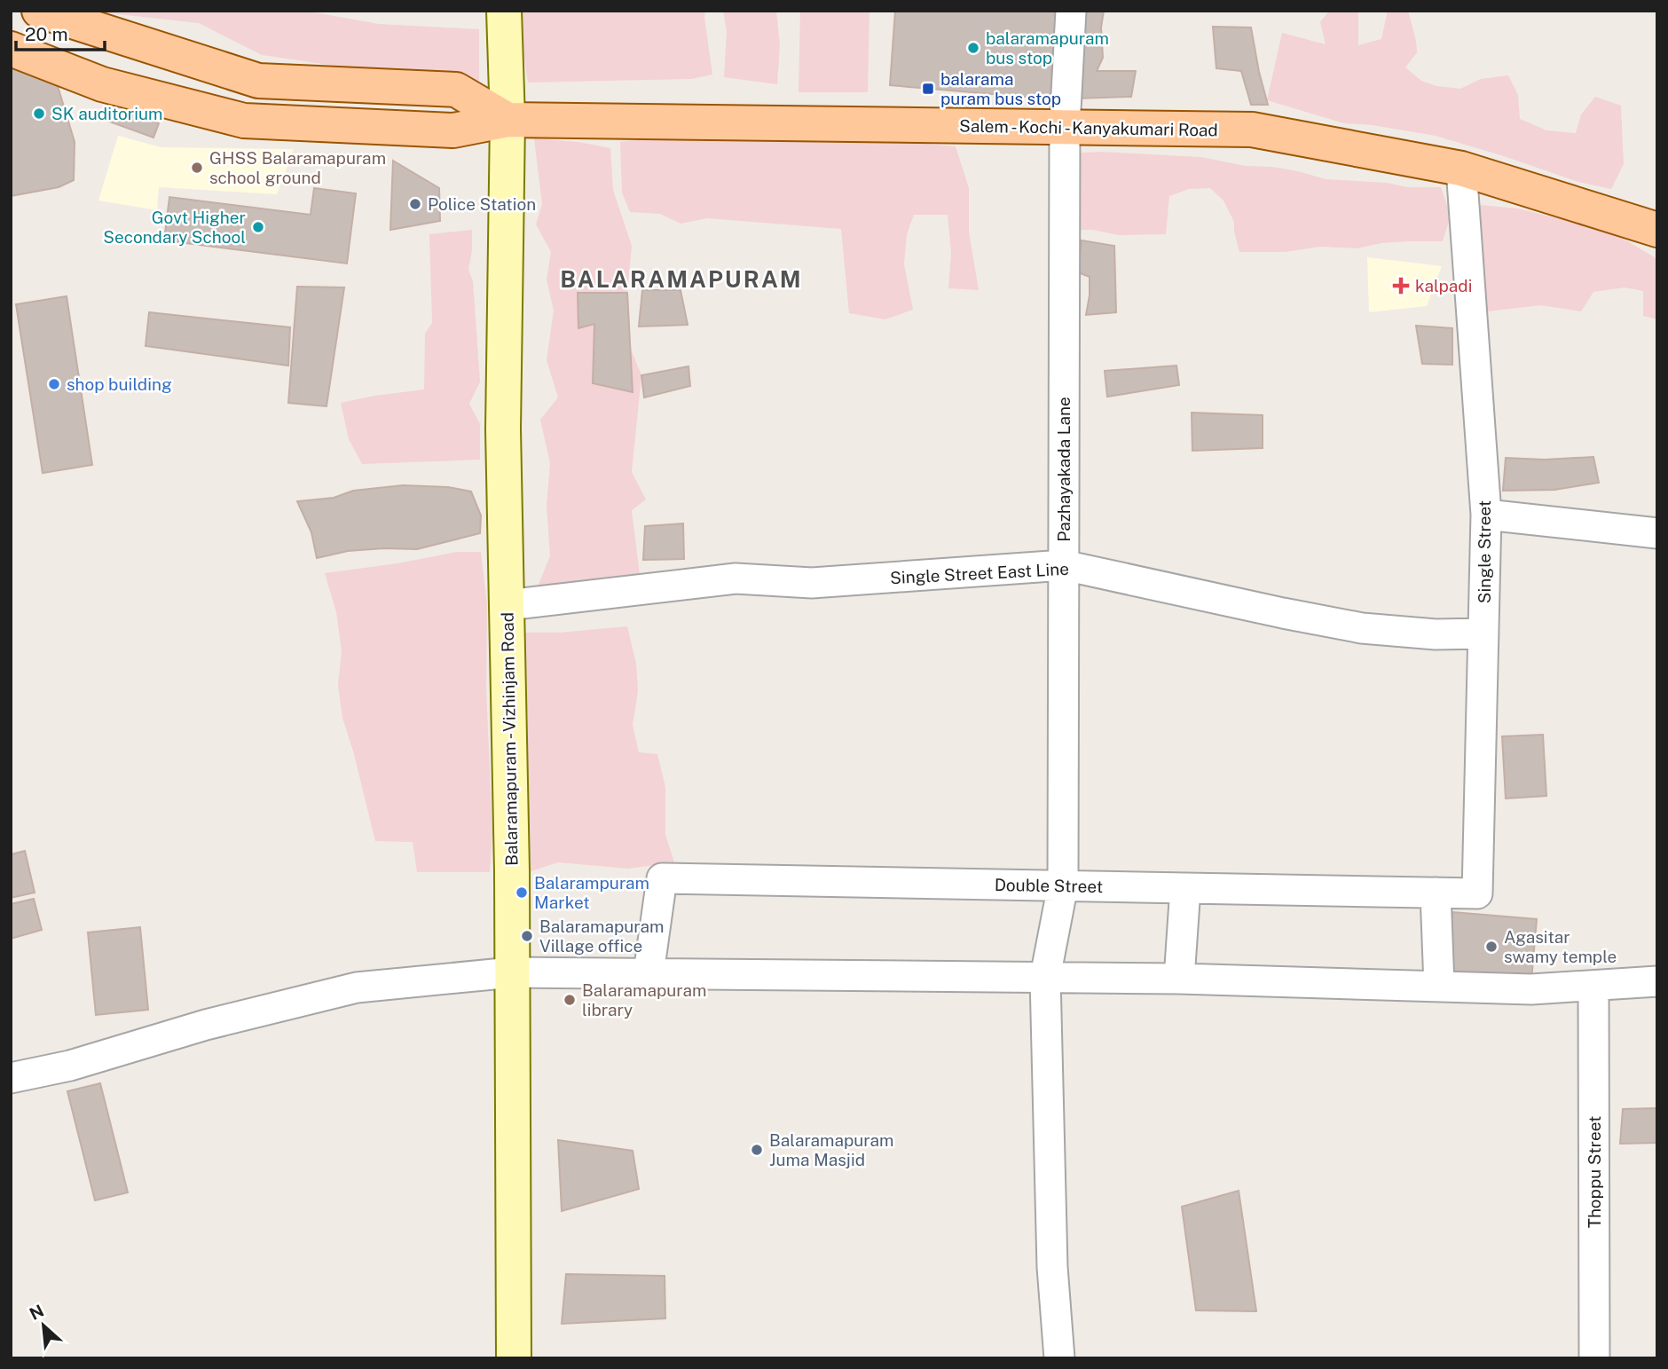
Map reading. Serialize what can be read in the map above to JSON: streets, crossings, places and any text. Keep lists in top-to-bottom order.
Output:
{
  "streets": {
    "main road": ["Salem - Kochi - Kanyakumari Road", "Balaramapuram - Vizhinjam Road"],
    "street": [
      "Pazhayakada Lane",
      "Single Street",
      "Single Street East Line",
      "Double Street",
      "Thoppu Street"
    ]
  },
  "crossings": [
    ["Salem - Kochi - Kanyakumari Road", "Pazhayakada Lane"],
    ["Salem - Kochi - Kanyakumari Road", "Single Street"],
    ["Salem - Kochi - Kanyakumari Road", "Balaramapuram - Vizhinjam Road"],
    ["Pazhayakada Lane", "Single Street East Line"],
    ["Pazhayakada Lane", "Double Street"],
    ["Single Street", "Single Street East Line"],
    ["Single Street", "Double Street"],
    ["Single Street East Line", "Balaramapuram - Vizhinjam Road"]
  ],
  "districts": ["BALARAMAPURAM"],
  "places": {
    "other": [
      "balaramapuram bus stop",
      "SK auditorium",
      "GHSS Balaramapuram school ground",
      "Police Station",
      "Govt Higher Secondary School",
      "shop building",
      "Balarampuram Market",
      "Balaramapuram Village office",
      "Agasitar swamy temple",
      "Balaramapuram library",
      "Balaramapuram Juma Masjid"
    ],
    "transit": ["balarama puram bus stop"],
    "health": ["kalpadi"]
  },
  "scale_bar": "20 m",
  "north": "top left"
}
